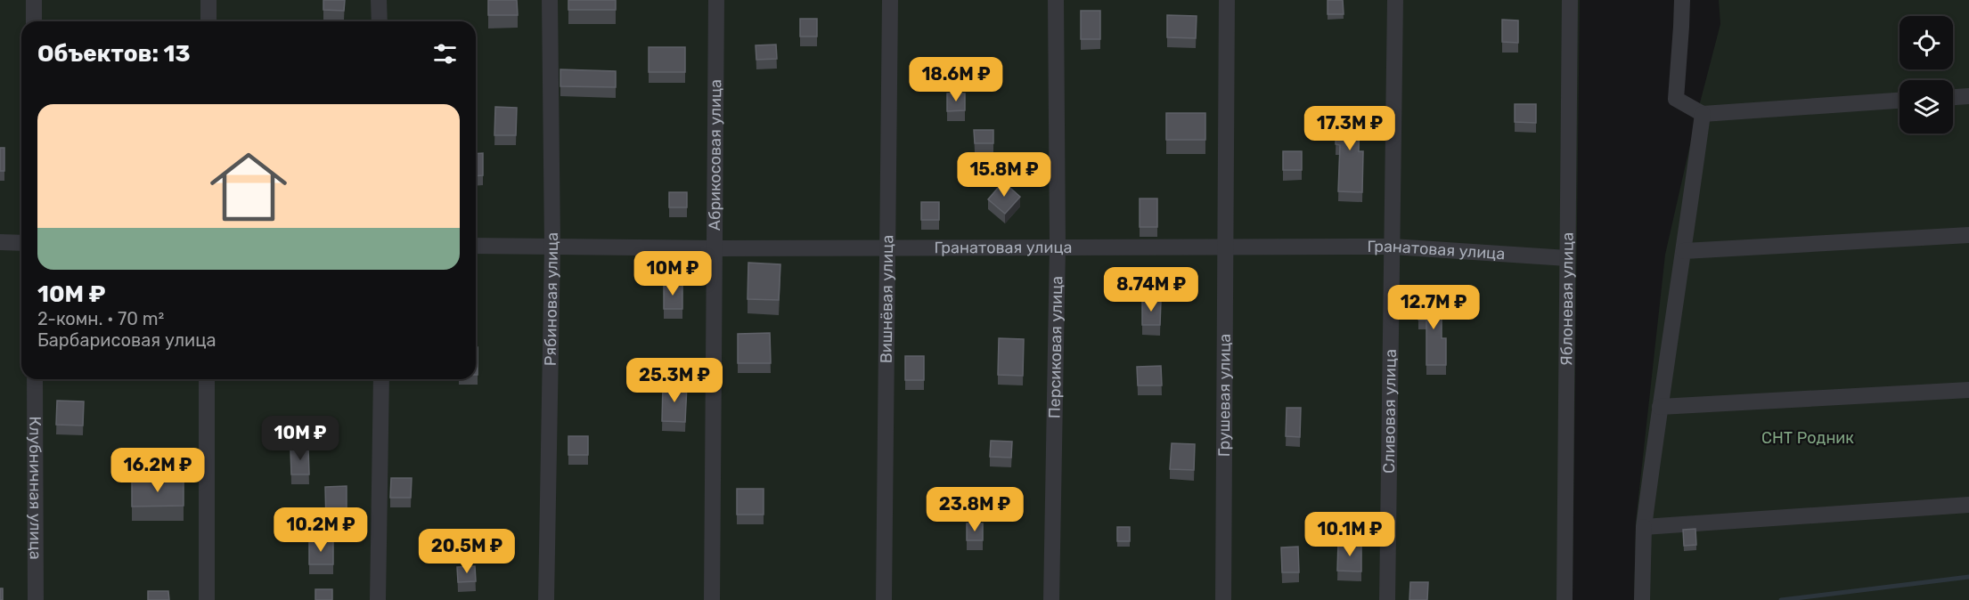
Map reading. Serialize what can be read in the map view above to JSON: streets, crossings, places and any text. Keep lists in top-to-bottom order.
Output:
{
  "streets": {
    "street": [
      "Абрикосовая улица",
      "Гранатовая улица",
      "Рябиновая улица",
      "Вишнёвая улица",
      "Яблоневая улица",
      "Персиковая улица",
      "Грушевая улица",
      "Сливовая улица",
      "Клубничная улица"
    ]
  },
  "crossings": [
    ["Абрикосовая улица", "Гранатовая улица"],
    ["Гранатовая улица", "Рябиновая улица"],
    ["Гранатовая улица", "Вишнёвая улица"],
    ["Гранатовая улица", "Яблоневая улица"],
    ["Гранатовая улица", "Персиковая улица"],
    ["Гранатовая улица", "Грушевая улица"],
    ["Гранатовая улица", "Сливовая улица"]
  ],
  "parks": ["СНТ Родник"],
  "page": {
    "heading": "Объектов: 13",
    "price": [
      "18.6M ₽",
      "17.3M ₽",
      "15.8M ₽",
      "10M ₽",
      "8.74M ₽",
      "12.7M ₽",
      "25.3M ₽",
      "10M ₽",
      "16.2M ₽",
      "23.8M ₽",
      "10.2M ₽",
      "10.1M ₽",
      "20.5M ₽"
    ],
    "list": [
      {
        "name": "10M ₽",
        "note": "2-комн. · 70 m² · Барбарисовая улица"
      }
    ]
  }
}
